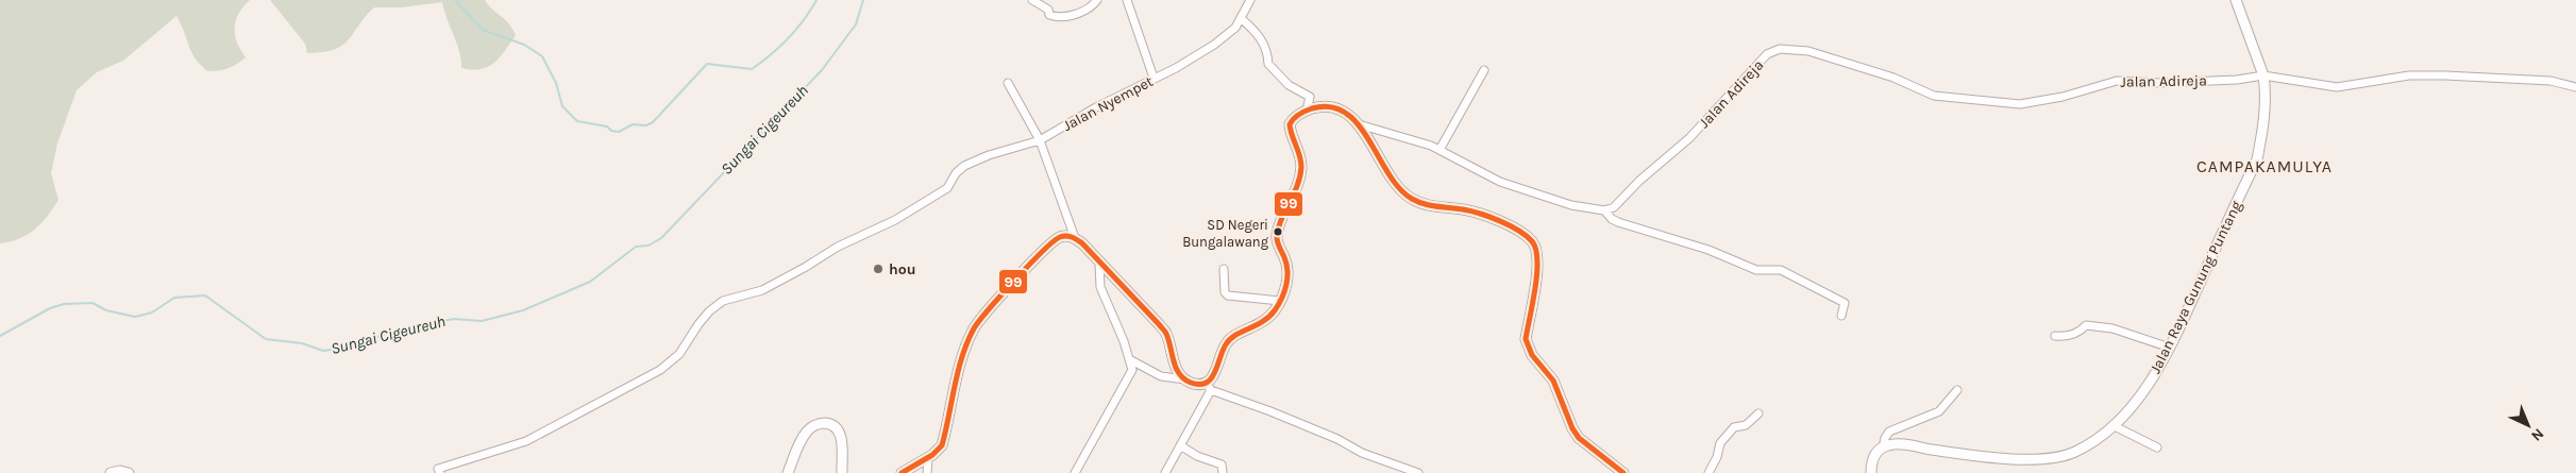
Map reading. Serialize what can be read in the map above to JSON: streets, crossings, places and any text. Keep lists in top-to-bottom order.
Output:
{
  "streets": {
    "street": ["Jalan Adireja", "Jalan Nyempet", "Jalan Raya Gunung Puntang"]
  },
  "crossings": [
    ["Jalan Adireja", "Jalan Raya Gunung Puntang"]
  ],
  "districts": ["CAMPAKAMULYA"],
  "water": ["Sungai Cigeureuh"],
  "places": ["SD Negeri Bungalawang", "hou"],
  "lines": ["transit line 99"],
  "north": "bottom right"
}
